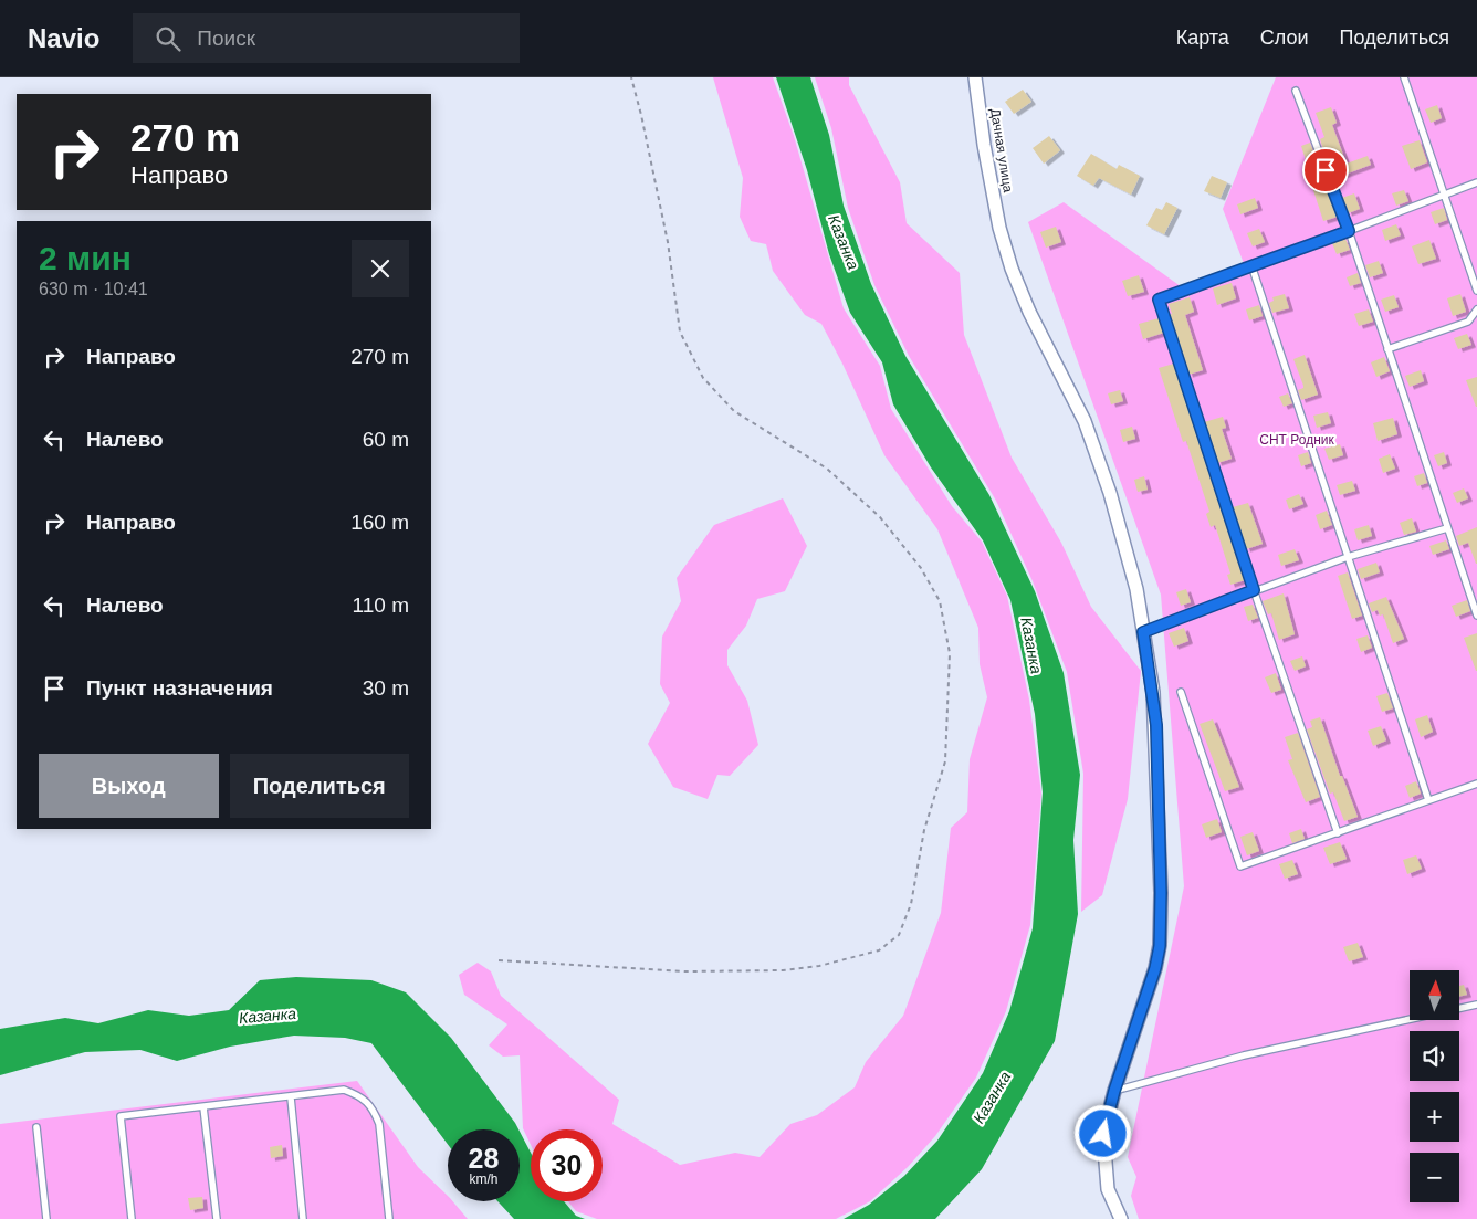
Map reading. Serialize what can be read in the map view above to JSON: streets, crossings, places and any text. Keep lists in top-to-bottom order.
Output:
{
  "streets": {
    "street": ["Дачная улица"]
  },
  "water": ["Казанка"],
  "parks": ["СНТ Родник"],
  "north": "top",
  "page": {
    "header": "Navio",
    "search": "Поиск",
    "nav": ["Карта", "Слои", "Поделиться"],
    "turn": ["270 m", "Направо"],
    "heading": ["2 мин", "630 m · 10:41"],
    "list": [
      {
        "name": "Направо",
        "value": "270 m"
      },
      {
        "name": "Налево",
        "value": "60 m"
      },
      {
        "name": "Направо",
        "value": "160 m"
      },
      {
        "name": "Налево",
        "value": "110 m"
      },
      {
        "name": "Пункт назначения",
        "value": "30 m"
      }
    ],
    "buttons": ["Выход", "Поделиться"],
    "map_buttons": ["+", "−"],
    "speed": "28 km/h",
    "limit": "30"
  }
}
